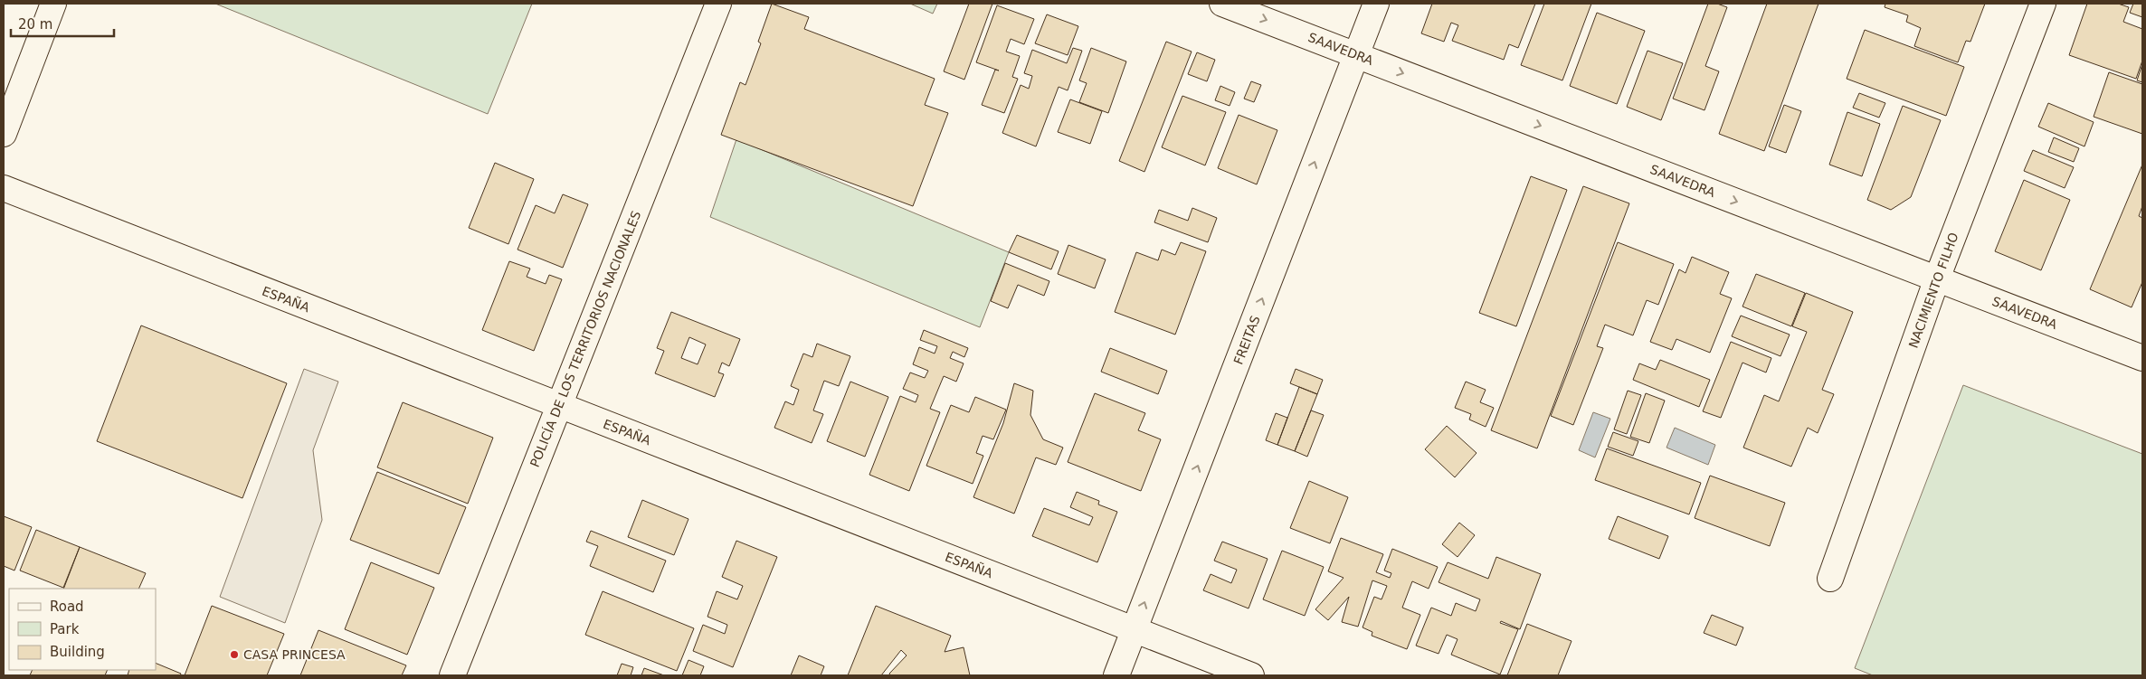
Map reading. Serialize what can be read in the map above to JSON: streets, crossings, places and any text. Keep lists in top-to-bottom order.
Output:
{
  "streets": {
    "street": [
      "SAAVEDRA",
      "NACIMIENTO FILHO",
      "ESPAÑA",
      "POLICÍA DE LOS TERRITORIOS NACIONALES",
      "FREITAS"
    ]
  },
  "crossings": [
    ["SAAVEDRA", "NACIMIENTO FILHO"],
    ["SAAVEDRA", "FREITAS"],
    ["ESPAÑA", "POLICÍA DE LOS TERRITORIOS NACIONALES"],
    ["ESPAÑA", "FREITAS"]
  ],
  "one_way": ["SAAVEDRA", "FREITAS"],
  "places": ["CASA PRINCESA"],
  "legend": ["Road", "Park", "Building"],
  "scale_bar": "20 m"
}
